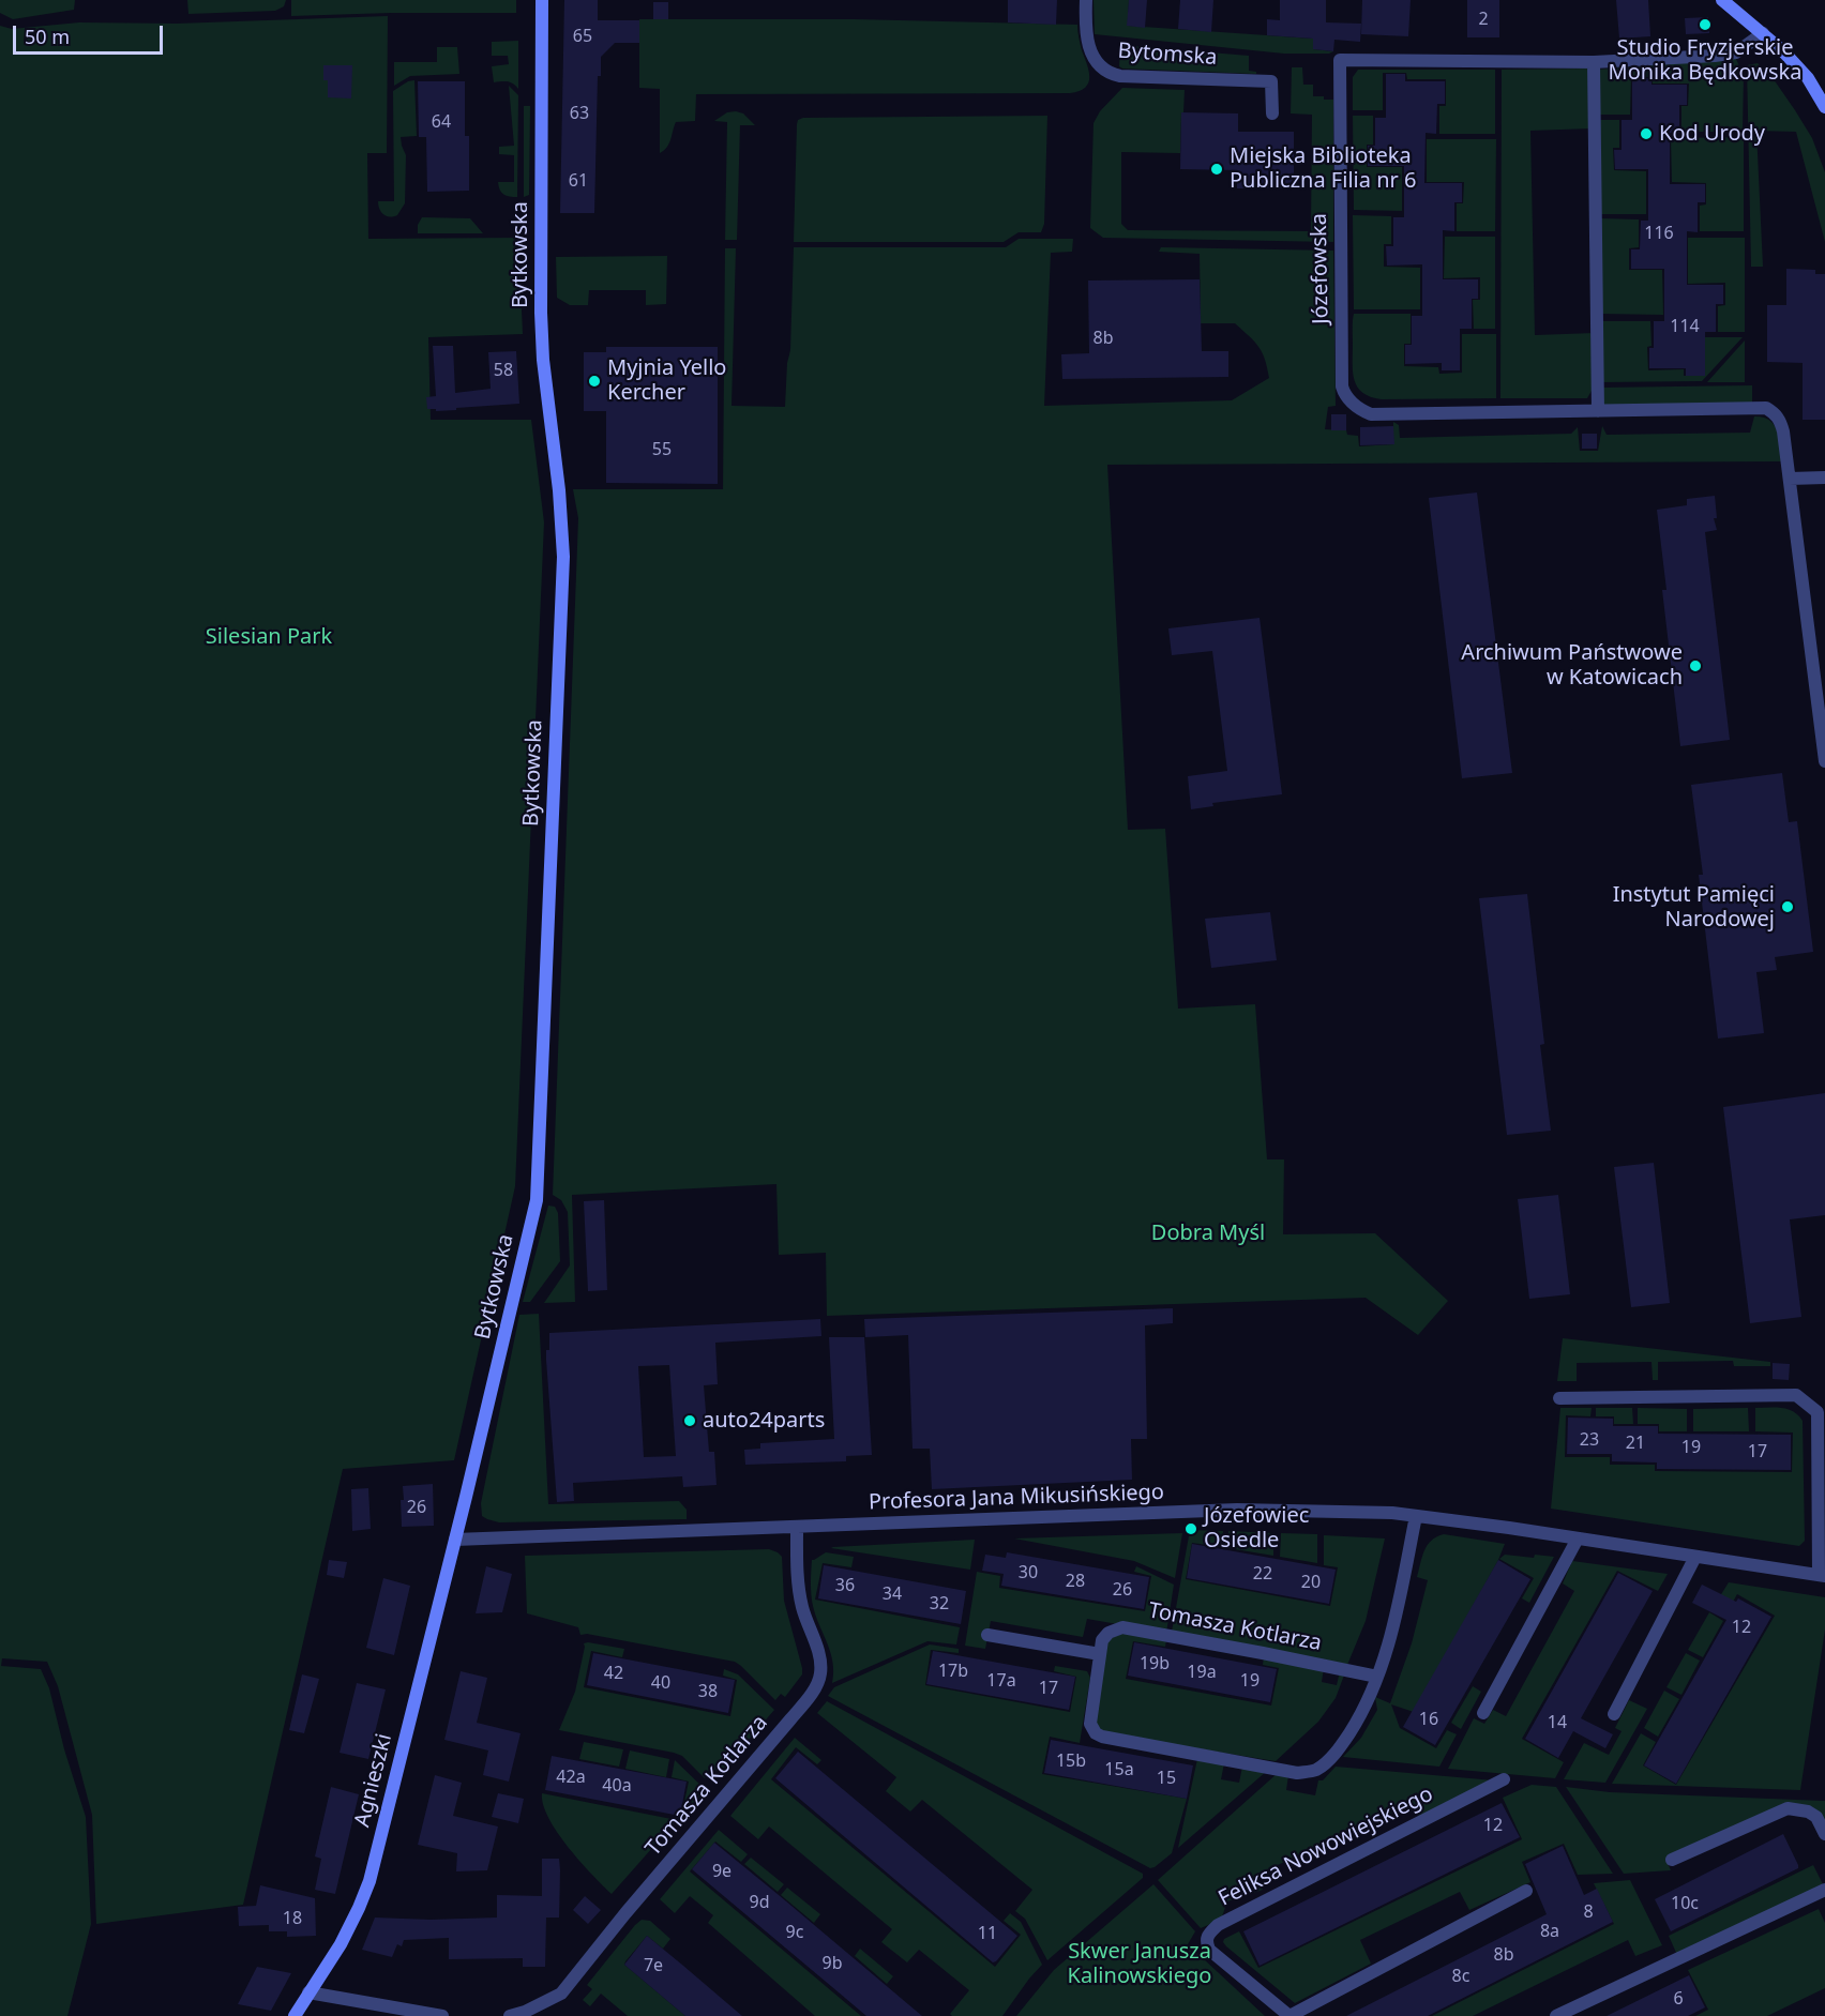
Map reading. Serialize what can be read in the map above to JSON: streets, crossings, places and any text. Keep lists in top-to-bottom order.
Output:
{
  "streets": {
    "street": [
      "Bytomska",
      "Bytkowska",
      "Józefowska",
      "Profesora Jana Mikusińskiego",
      "Tomasza Kotlarza",
      "Agnieszki",
      "Feliksa Nowowiejskiego"
    ]
  },
  "crossings": [
    ["Bytkowska", "Profesora Jana Mikusińskiego"],
    ["Bytkowska", "Agnieszki"],
    ["Profesora Jana Mikusińskiego", "Tomasza Kotlarza"],
    ["Profesora Jana Mikusińskiego", "Agnieszki"]
  ],
  "parks": ["Silesian Park", "Dobra Myśl", "Skwer Janusza Kalinowskiego"],
  "places": [
    "Studio Fryzjerskie Monika Będkowska",
    "Kod Urody",
    "Miejska Biblioteka Publiczna Filia nr 6",
    "Myjnia Yello Kercher",
    "Archiwum Państwowe w Katowicach",
    "Instytut Pamięci Narodowej",
    "auto24parts",
    "Józefowiec Osiedle"
  ],
  "house_numbers": [
    "2",
    "65",
    "63",
    "64",
    "61",
    "116",
    "114",
    "8b",
    "58",
    "55",
    "23",
    "21",
    "19",
    "17",
    "26",
    "30",
    "22",
    "28",
    "20",
    "36",
    "26",
    "34",
    "32",
    "12",
    "19b",
    "17b",
    "19a",
    "42",
    "17a",
    "19",
    "40",
    "17",
    "38",
    "16",
    "14",
    "15b",
    "15a",
    "42a",
    "15",
    "40a",
    "12",
    "9e",
    "9d",
    "10c",
    "8",
    "18",
    "8a",
    "9c",
    "11",
    "8b",
    "9b",
    "7e",
    "8c",
    "6"
  ],
  "scale_bar": "50 m"
}
